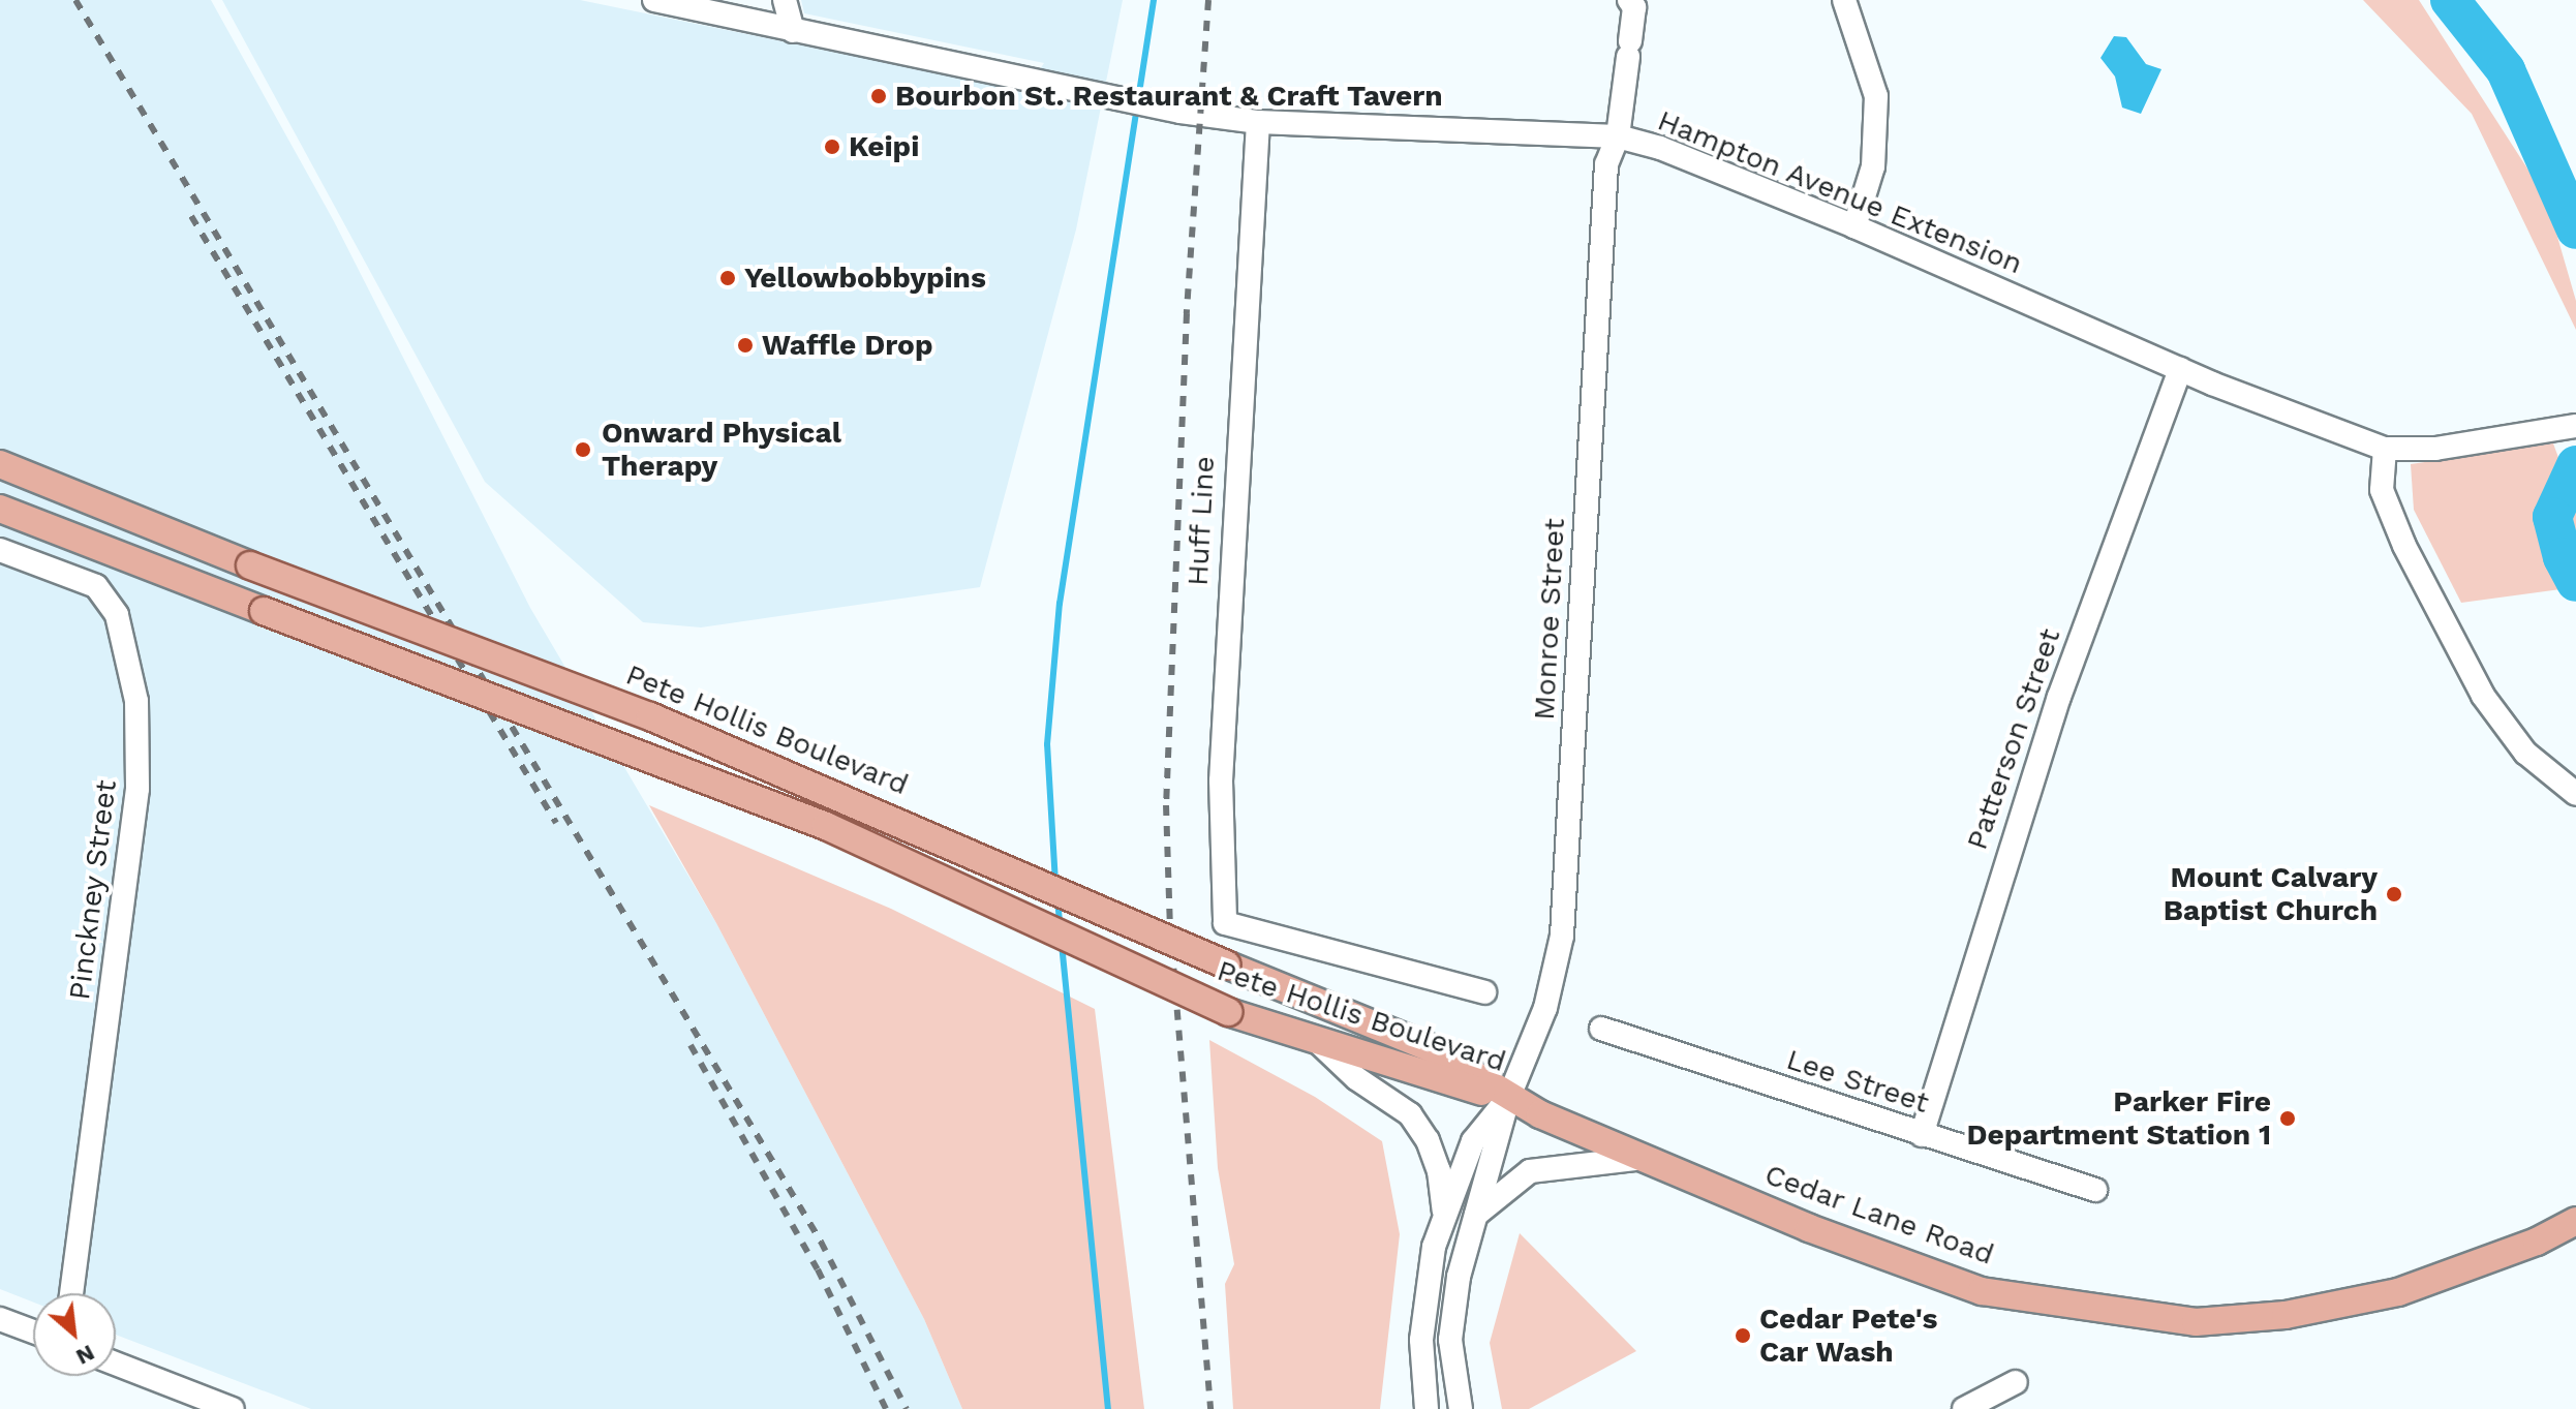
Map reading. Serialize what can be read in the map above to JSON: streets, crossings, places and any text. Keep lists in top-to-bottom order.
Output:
{
  "streets": {
    "main road": ["Pete Hollis Boulevard", "Cedar Lane Road"],
    "street": [
      "Hampton Avenue Extension",
      "Huff Line",
      "Monroe Street",
      "Patterson Street",
      "Pinckney Street",
      "Lee Street"
    ]
  },
  "crossings": [
    ["Hampton Avenue Extension", "Huff Line"],
    ["Hampton Avenue Extension", "Monroe Street"],
    ["Hampton Avenue Extension", "Patterson Street"],
    ["Monroe Street", "Pete Hollis Boulevard"],
    ["Monroe Street", "Cedar Lane Road"],
    ["Pete Hollis Boulevard", "Cedar Lane Road"],
    ["Patterson Street", "Lee Street"]
  ],
  "places": [
    "Bourbon St. Restaurant & Craft Tavern",
    "Keipi",
    "Yellowbobbypins",
    "Waffle Drop",
    "Onward Physical Therapy",
    "Mount Calvary Baptist Church",
    "Parker Fire Department Station 1",
    "Cedar Pete's Car Wash"
  ],
  "north": "bottom right"
}
